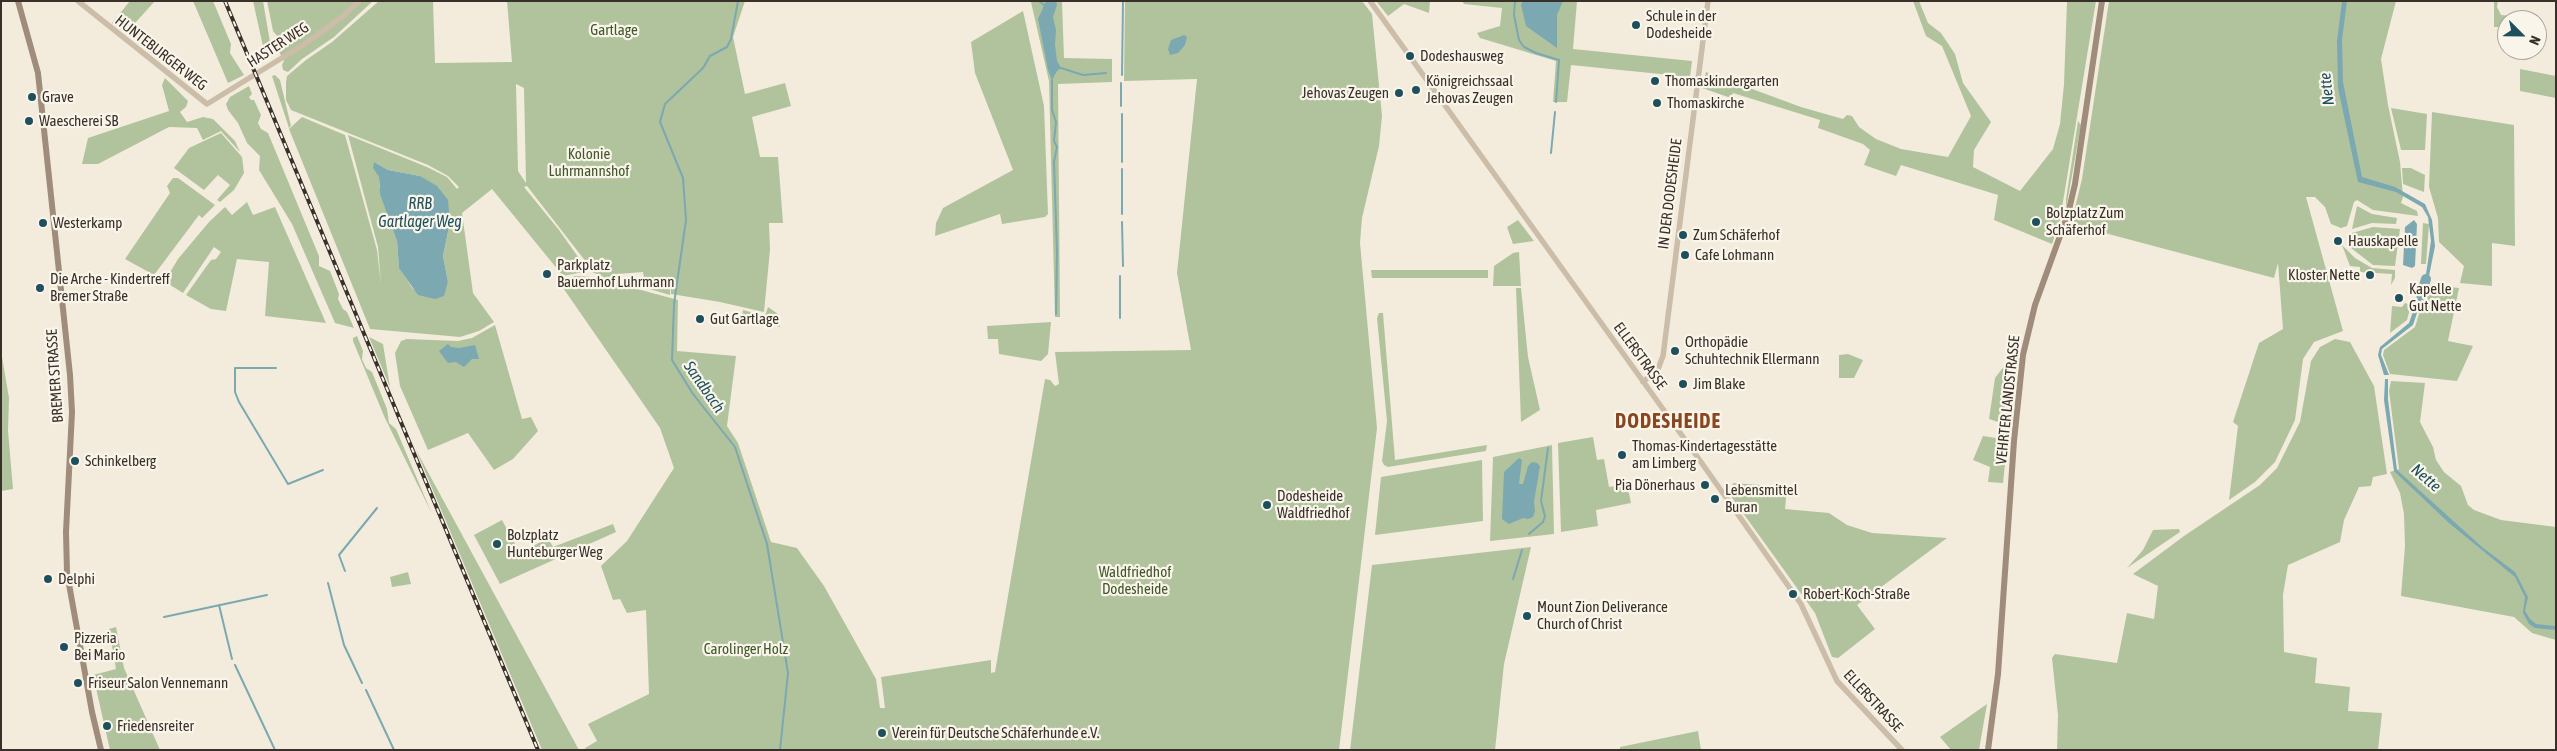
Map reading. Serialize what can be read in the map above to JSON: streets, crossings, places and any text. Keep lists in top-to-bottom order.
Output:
{
  "streets": {
    "main road": ["BREMER STRASSE", "VEHRTER LANDSTRASSE"],
    "street": [
      "HASTER WEG",
      "HUNTEBURGER WEG",
      "IN DER DODESHEIDE",
      "ELLERSTRASSE"
    ]
  },
  "crossings": [
    ["HASTER WEG", "HUNTEBURGER WEG"],
    ["IN DER DODESHEIDE", "ELLERSTRASSE"]
  ],
  "districts": ["DODESHEIDE"],
  "water": ["Nette", "RRB Gartlager Weg", "Sandbach"],
  "parks": [
    "Gartlage",
    "Kolonie Luhrmannshof",
    "Waldfriedhof Dodesheide",
    "Carolinger Holz"
  ],
  "places": [
    "Schule in der Dodesheide",
    "Dodeshausweg",
    "Thomaskindergarten",
    "Königreichssaal Jehovas Zeugen",
    "Jehovas Zeugen",
    "Grave",
    "Thomaskirche",
    "Waescherei SB",
    "Bolzplatz Zum Schäferhof",
    "Westerkamp",
    "Zum Schäferhof",
    "Hauskapelle",
    "Cafe Lohmann",
    "Parkplatz Bauernhof Luhrmann",
    "Kloster Nette",
    "Die Arche - Kindertreff Bremer Straße",
    "Kapelle Gut Nette",
    "Gut Gartlage",
    "Orthopädie Schuhtechnik Ellermann",
    "Jim Blake",
    "Thomas-Kindertagesstätte am Limberg",
    "Schinkelberg",
    "Pia Dönerhaus",
    "Lebensmittel Buran",
    "Dodesheide Waldfriedhof",
    "Bolzplatz Hunteburger Weg",
    "Delphi",
    "Robert-Koch-Straße",
    "Mount Zion Deliverance Church of Christ",
    "Pizzeria Bei Mario",
    "Friseur Salon Vennemann",
    "Friedensreiter",
    "Verein für Deutsche Schäferhunde e.V."
  ],
  "north": "bottom right"
}
